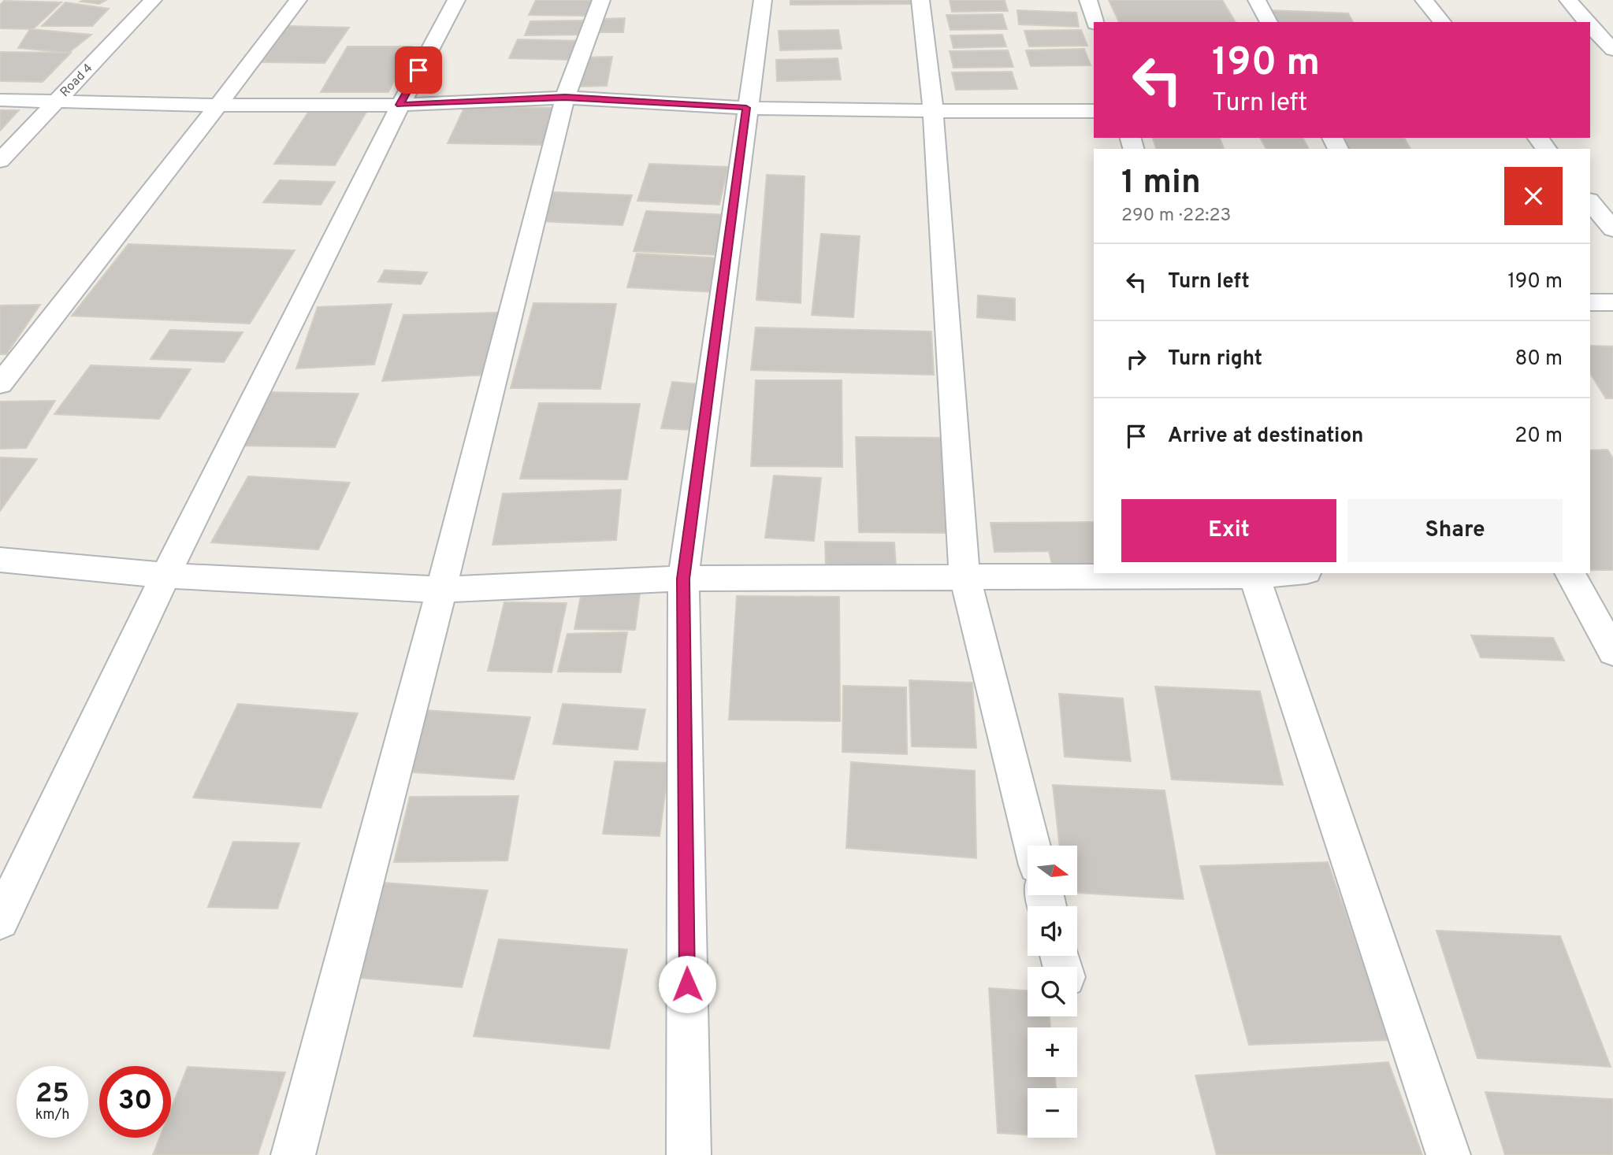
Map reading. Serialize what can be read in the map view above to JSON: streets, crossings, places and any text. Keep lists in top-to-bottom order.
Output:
{
  "streets": {
    "street": ["Road 4"]
  },
  "north": "right",
  "page": {
    "turn": ["190 m", "Turn left"],
    "heading": ["1 min", "290 m · 22:23"],
    "list": [
      {
        "name": "Turn left",
        "value": "190 m"
      },
      {
        "name": "Turn right",
        "value": "80 m"
      },
      {
        "name": "Arrive at destination",
        "value": "20 m"
      }
    ],
    "buttons": ["Exit", "Share"],
    "map_buttons": ["+", "−"],
    "speed": "25 km/h",
    "limit": "30"
  }
}
